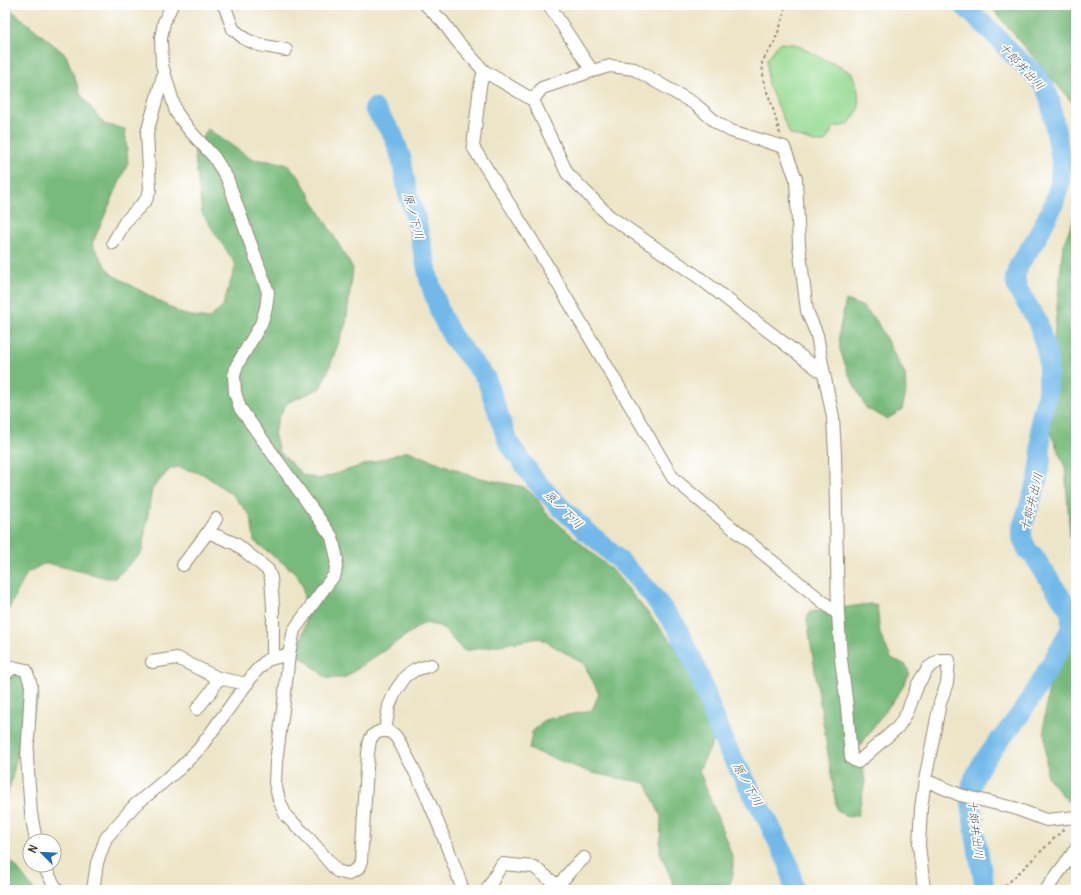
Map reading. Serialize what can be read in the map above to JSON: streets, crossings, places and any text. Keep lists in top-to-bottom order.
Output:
{
  "water": ["十郎井出川", "原ノ下川"],
  "north": "top left"
}
